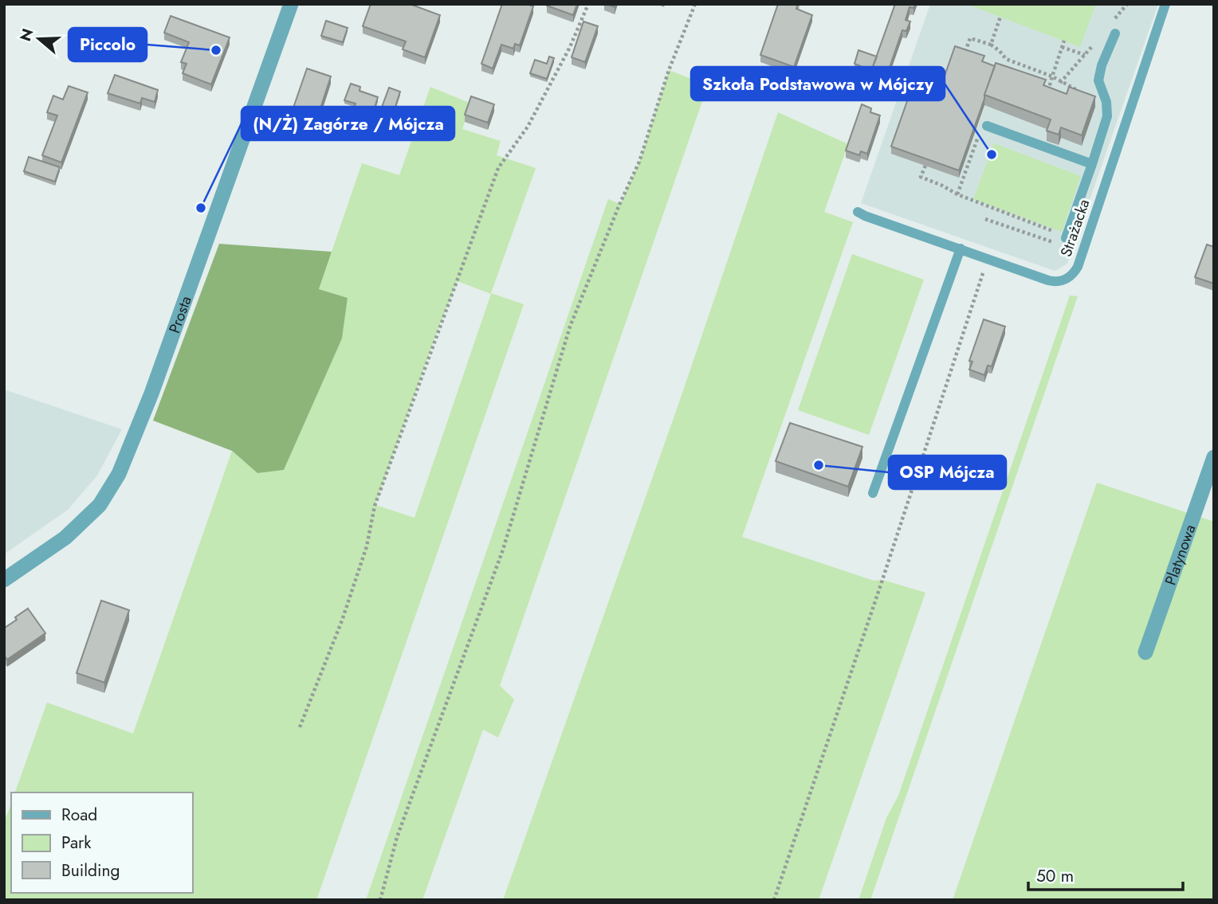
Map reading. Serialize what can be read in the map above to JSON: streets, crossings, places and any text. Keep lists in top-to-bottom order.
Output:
{
  "streets": {
    "street": ["Prosta", "Platynowa"],
    "lane": ["Strażacka"]
  },
  "places": [
    "Piccolo",
    "Szkoła Podstawowa w Mójczy",
    "(N/Ż) Zagórze / Mójcza",
    "OSP Mójcza"
  ],
  "legend": ["Road", "Park", "Building"],
  "scale_bar": "50 m",
  "north": "left"
}
